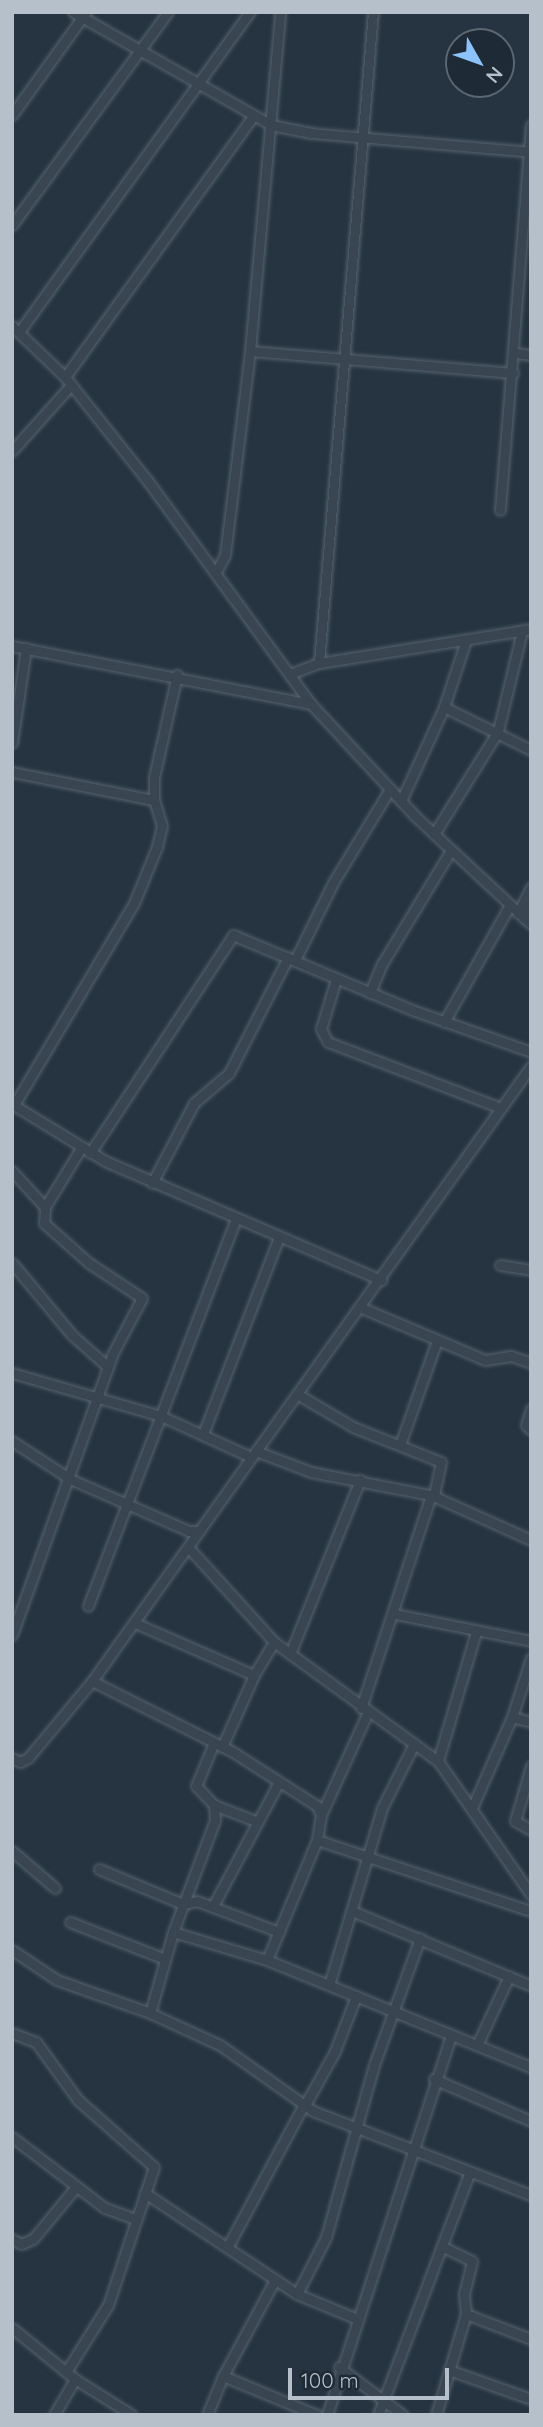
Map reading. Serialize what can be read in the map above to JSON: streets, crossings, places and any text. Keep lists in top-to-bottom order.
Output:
{
  "scale_bar": "100 m",
  "north": "bottom right"
}
